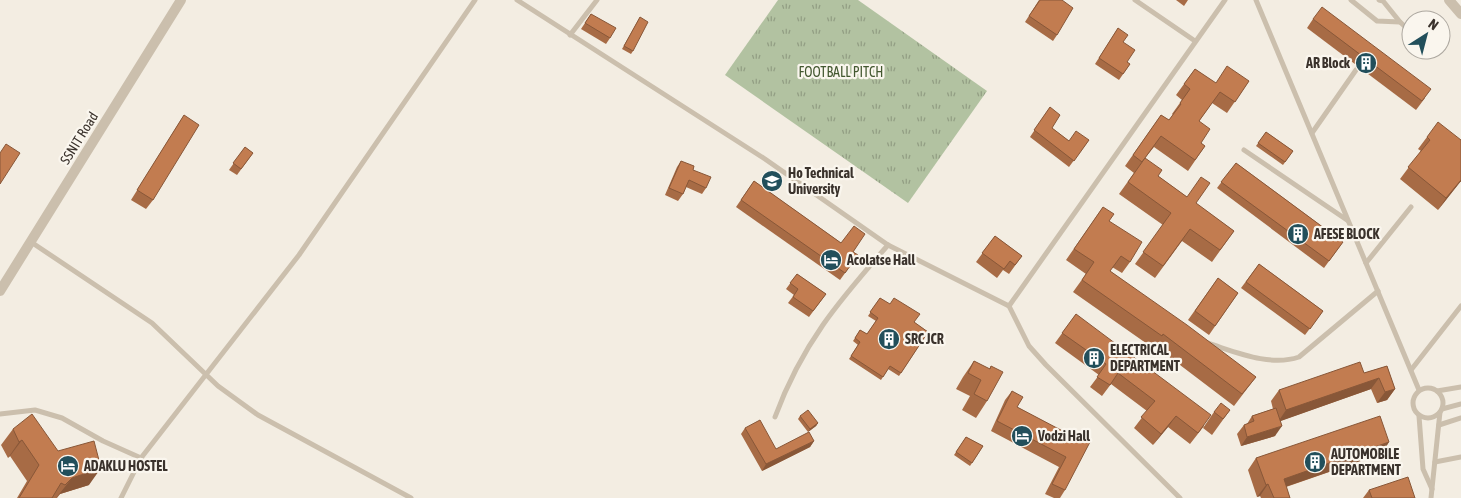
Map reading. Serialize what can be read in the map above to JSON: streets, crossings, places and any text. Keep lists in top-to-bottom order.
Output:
{
  "streets": {
    "street": ["SSNIT Road"]
  },
  "parks": ["FOOTBALL PITCH"],
  "places": {
    "building": [
      "AR Block",
      "AFESE BLOCK",
      "SRC JCR",
      "ELECTRICAL DEPARTMENT",
      "AUTOMOBILE DEPARTMENT"
    ],
    "school or university": ["Ho Technical University"],
    "hotel": ["Acolatse Hall", "Vodzi Hall", "ADAKLU HOSTEL"]
  },
  "north": "top right"
}
